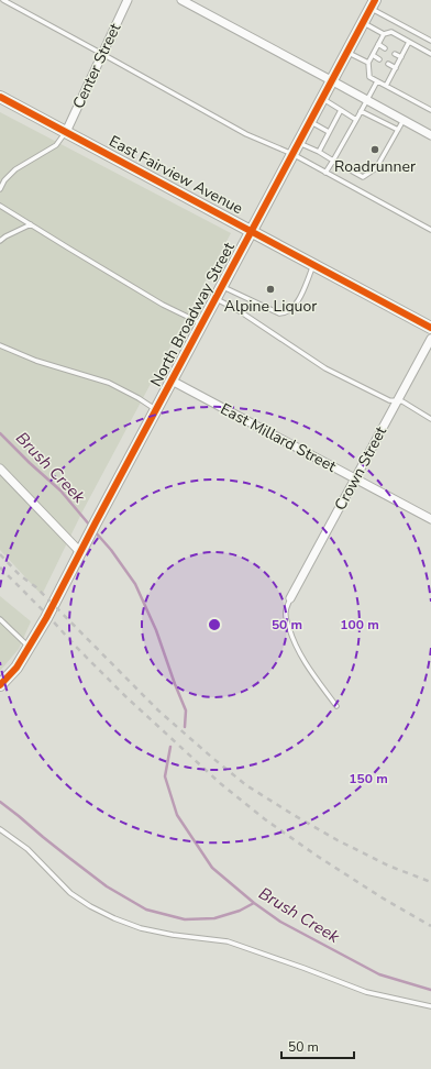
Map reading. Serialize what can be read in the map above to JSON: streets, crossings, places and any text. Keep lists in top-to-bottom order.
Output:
{
  "streets": {
    "street": [
      "Center Street",
      "East Fairview Avenue",
      "North Broadway Street",
      "East Millard Street",
      "Crown Street"
    ]
  },
  "crossings": [
    ["Center Street", "East Fairview Avenue"],
    ["East Fairview Avenue", "North Broadway Street"],
    ["North Broadway Street", "East Millard Street"],
    ["East Millard Street", "Crown Street"]
  ],
  "water": ["Brush Creek"],
  "places": ["Roadrunner", "Alpine Liquor"],
  "scale_bar": "50 m",
  "rings": ["50 m", "100 m", "150 m"]
}
